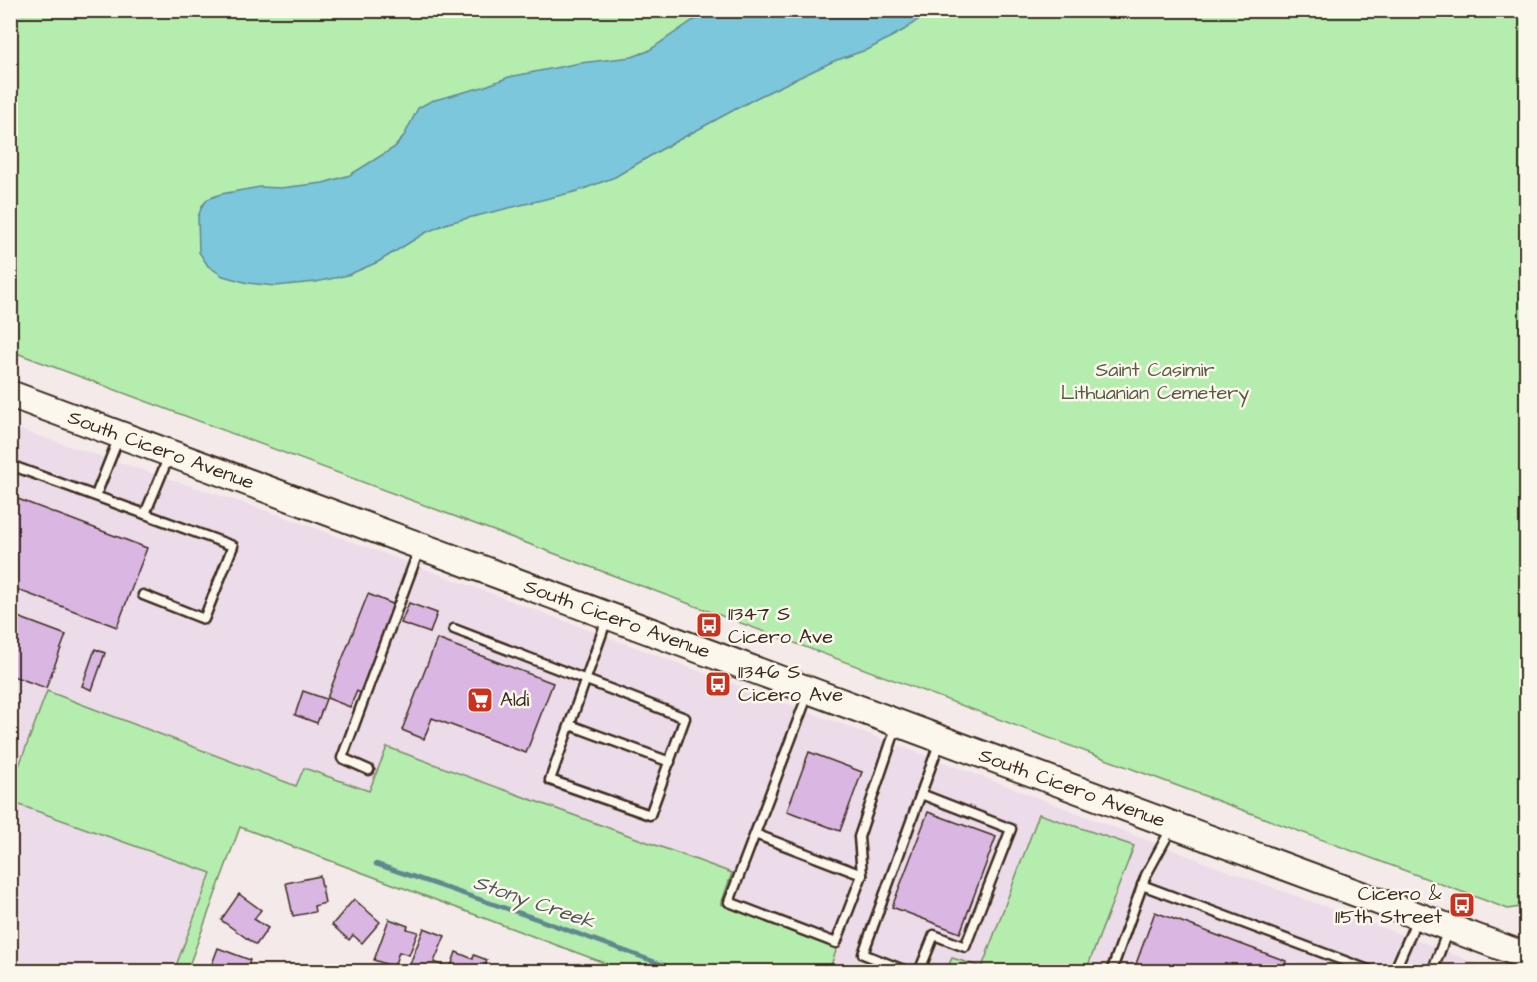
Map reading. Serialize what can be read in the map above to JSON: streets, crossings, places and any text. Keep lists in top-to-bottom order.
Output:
{
  "streets": {
    "main road": ["South Cicero Avenue"]
  },
  "water": ["Stony Creek"],
  "parks": ["Saint Casimir Lithuanian Cemetery"],
  "places": {
    "bus stop": ["11347 S Cicero Ave", "11346 S Cicero Ave", "Cicero & 115th Street"],
    "supermarket": ["Aldi"]
  }
}
